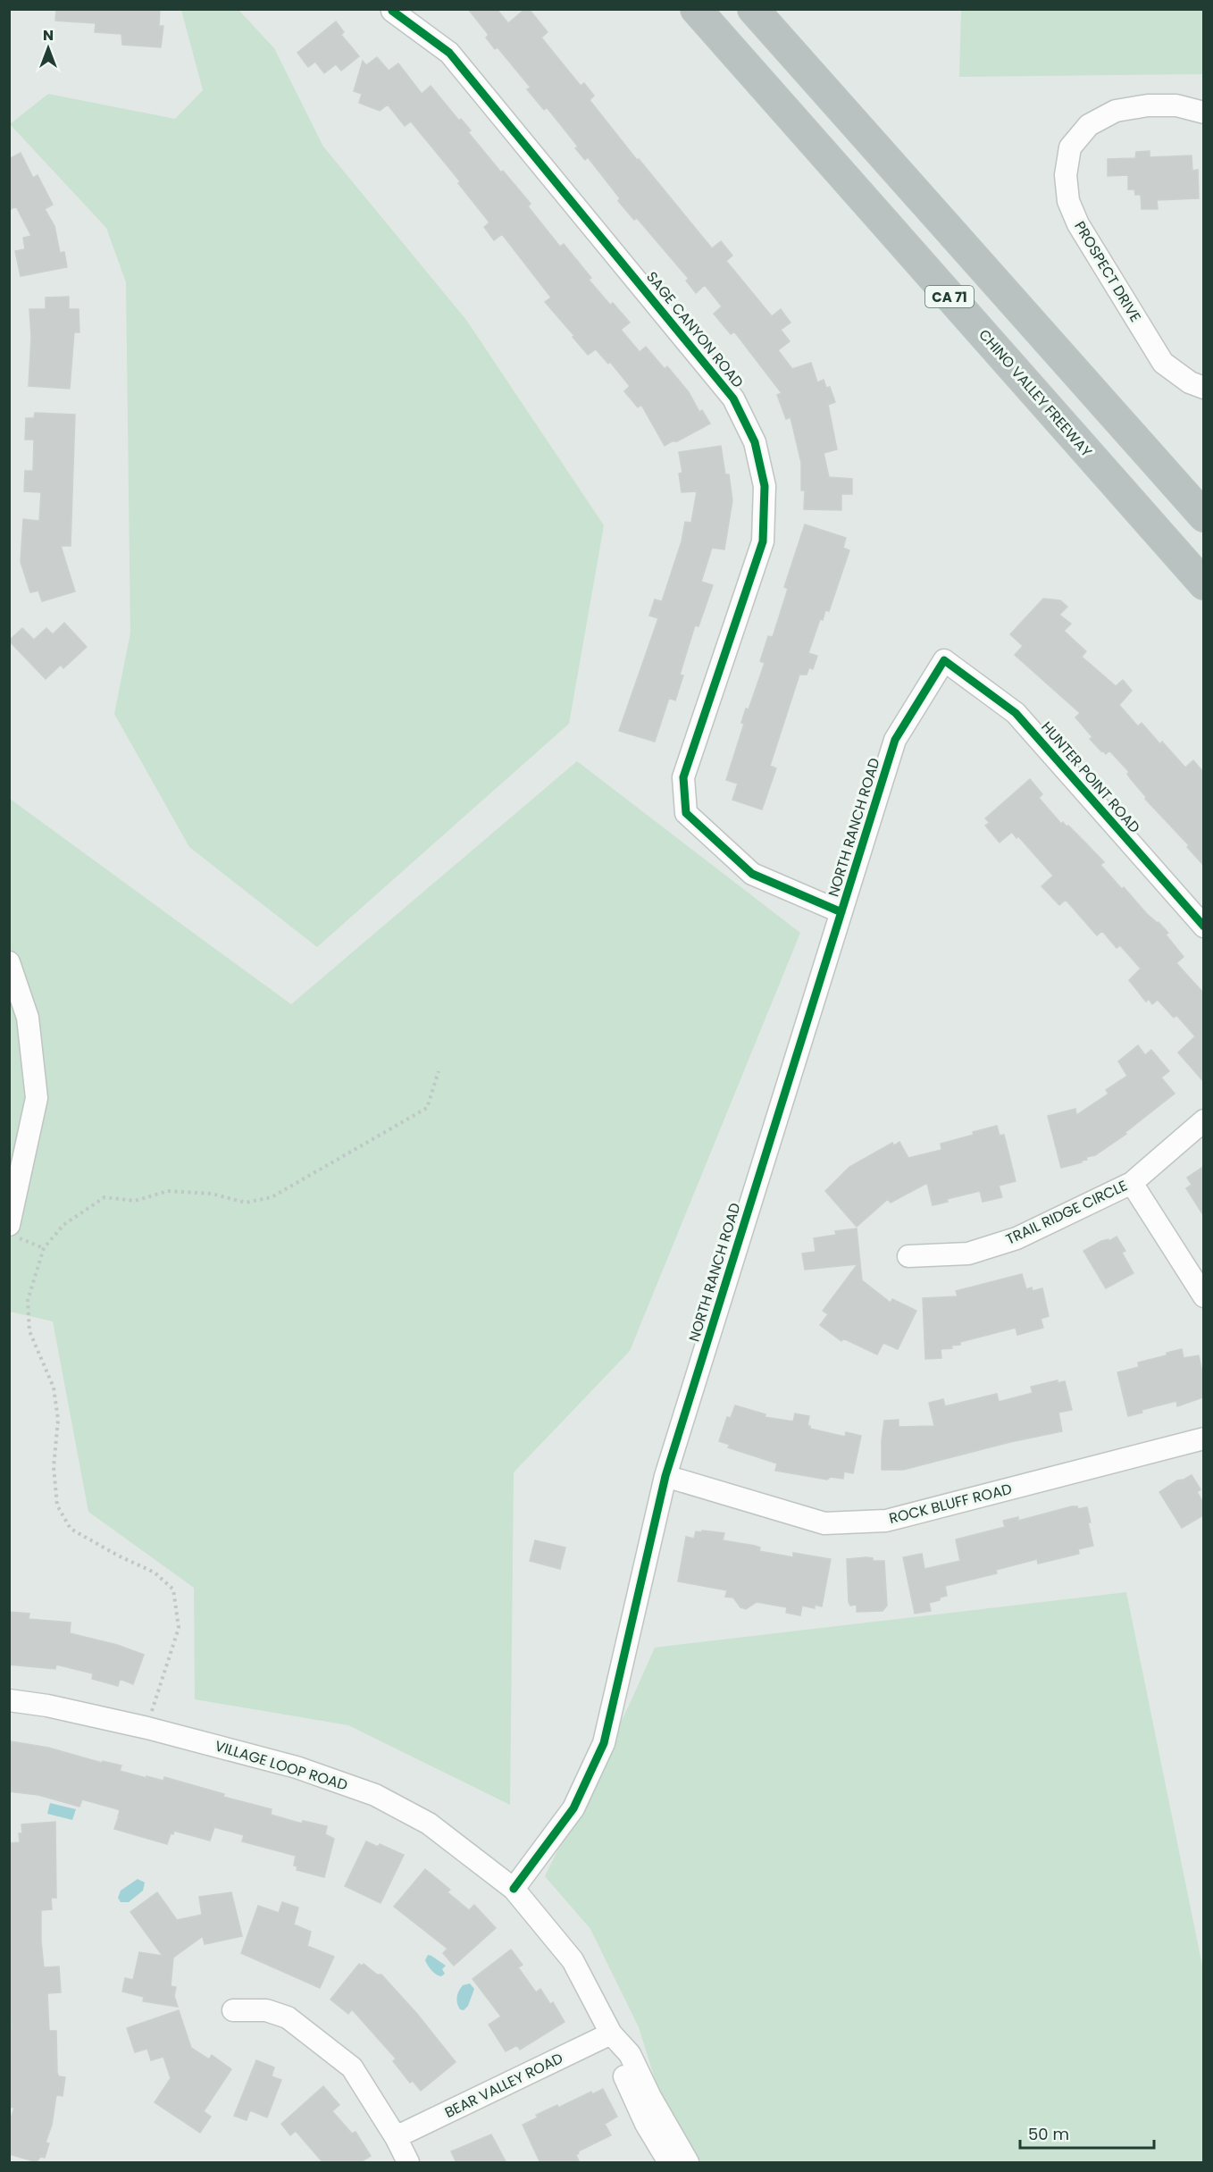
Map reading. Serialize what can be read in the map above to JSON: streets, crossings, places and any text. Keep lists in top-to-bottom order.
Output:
{
  "streets": {
    "highway": ["CA 71", "CHINO VALLEY FREEWAY"],
    "street": [
      "PROSPECT DRIVE",
      "SAGE CANYON ROAD",
      "HUNTER POINT ROAD",
      "NORTH RANCH ROAD",
      "TRAIL RIDGE CIRCLE",
      "ROCK BLUFF ROAD",
      "VILLAGE LOOP ROAD",
      "BEAR VALLEY ROAD"
    ]
  },
  "crossings": [
    ["SAGE CANYON ROAD", "NORTH RANCH ROAD"],
    ["HUNTER POINT ROAD", "NORTH RANCH ROAD"],
    ["NORTH RANCH ROAD", "ROCK BLUFF ROAD"],
    ["NORTH RANCH ROAD", "VILLAGE LOOP ROAD"],
    ["VILLAGE LOOP ROAD", "BEAR VALLEY ROAD"]
  ],
  "scale_bar": "50 m",
  "north": "top"
}
